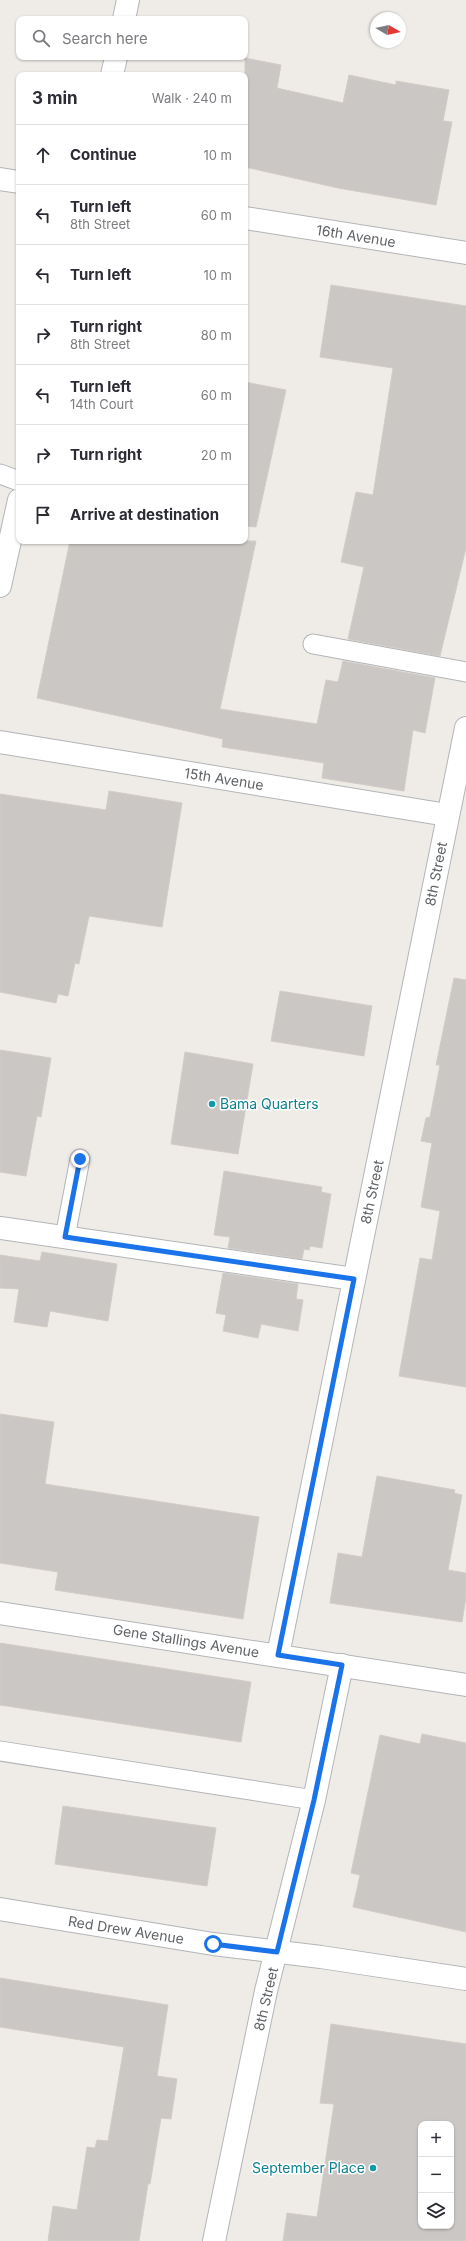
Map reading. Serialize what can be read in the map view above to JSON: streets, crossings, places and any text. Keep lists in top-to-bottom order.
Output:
{
  "streets": {
    "street": [
      "16th Avenue",
      "15th Avenue",
      "8th Street",
      "Gene Stallings Avenue",
      "Red Drew Avenue"
    ]
  },
  "crossings": [
    ["15th Avenue", "8th Street"],
    ["8th Street", "Gene Stallings Avenue"],
    ["8th Street", "Red Drew Avenue"]
  ],
  "places": ["Bama Quarters", "September Place"],
  "north": "right",
  "page": {
    "search": "Search here",
    "heading": ["3 min", "Walk · 240 m"],
    "list": [
      ["Continue", "10 m"],
      ["Turn left", "8th Street", "60 m"],
      ["Turn left", "10 m"],
      ["Turn right", "8th Street", "80 m"],
      ["Turn left", "14th Court", "60 m"],
      ["Turn right", "20 m"],
      "Arrive at destination"
    ],
    "map_buttons": ["+", "−"]
  }
}
